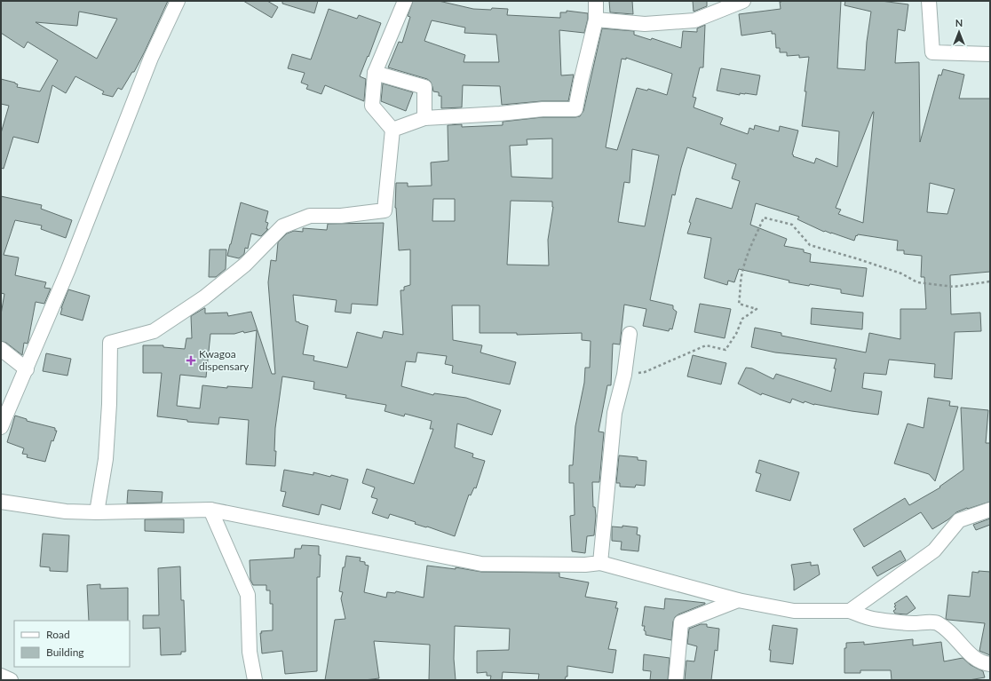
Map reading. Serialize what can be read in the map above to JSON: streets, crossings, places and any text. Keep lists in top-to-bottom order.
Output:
{
  "places": {
    "health": ["Kwagoa dispensary"]
  },
  "legend": ["Road", "Building"],
  "north": "top"
}
